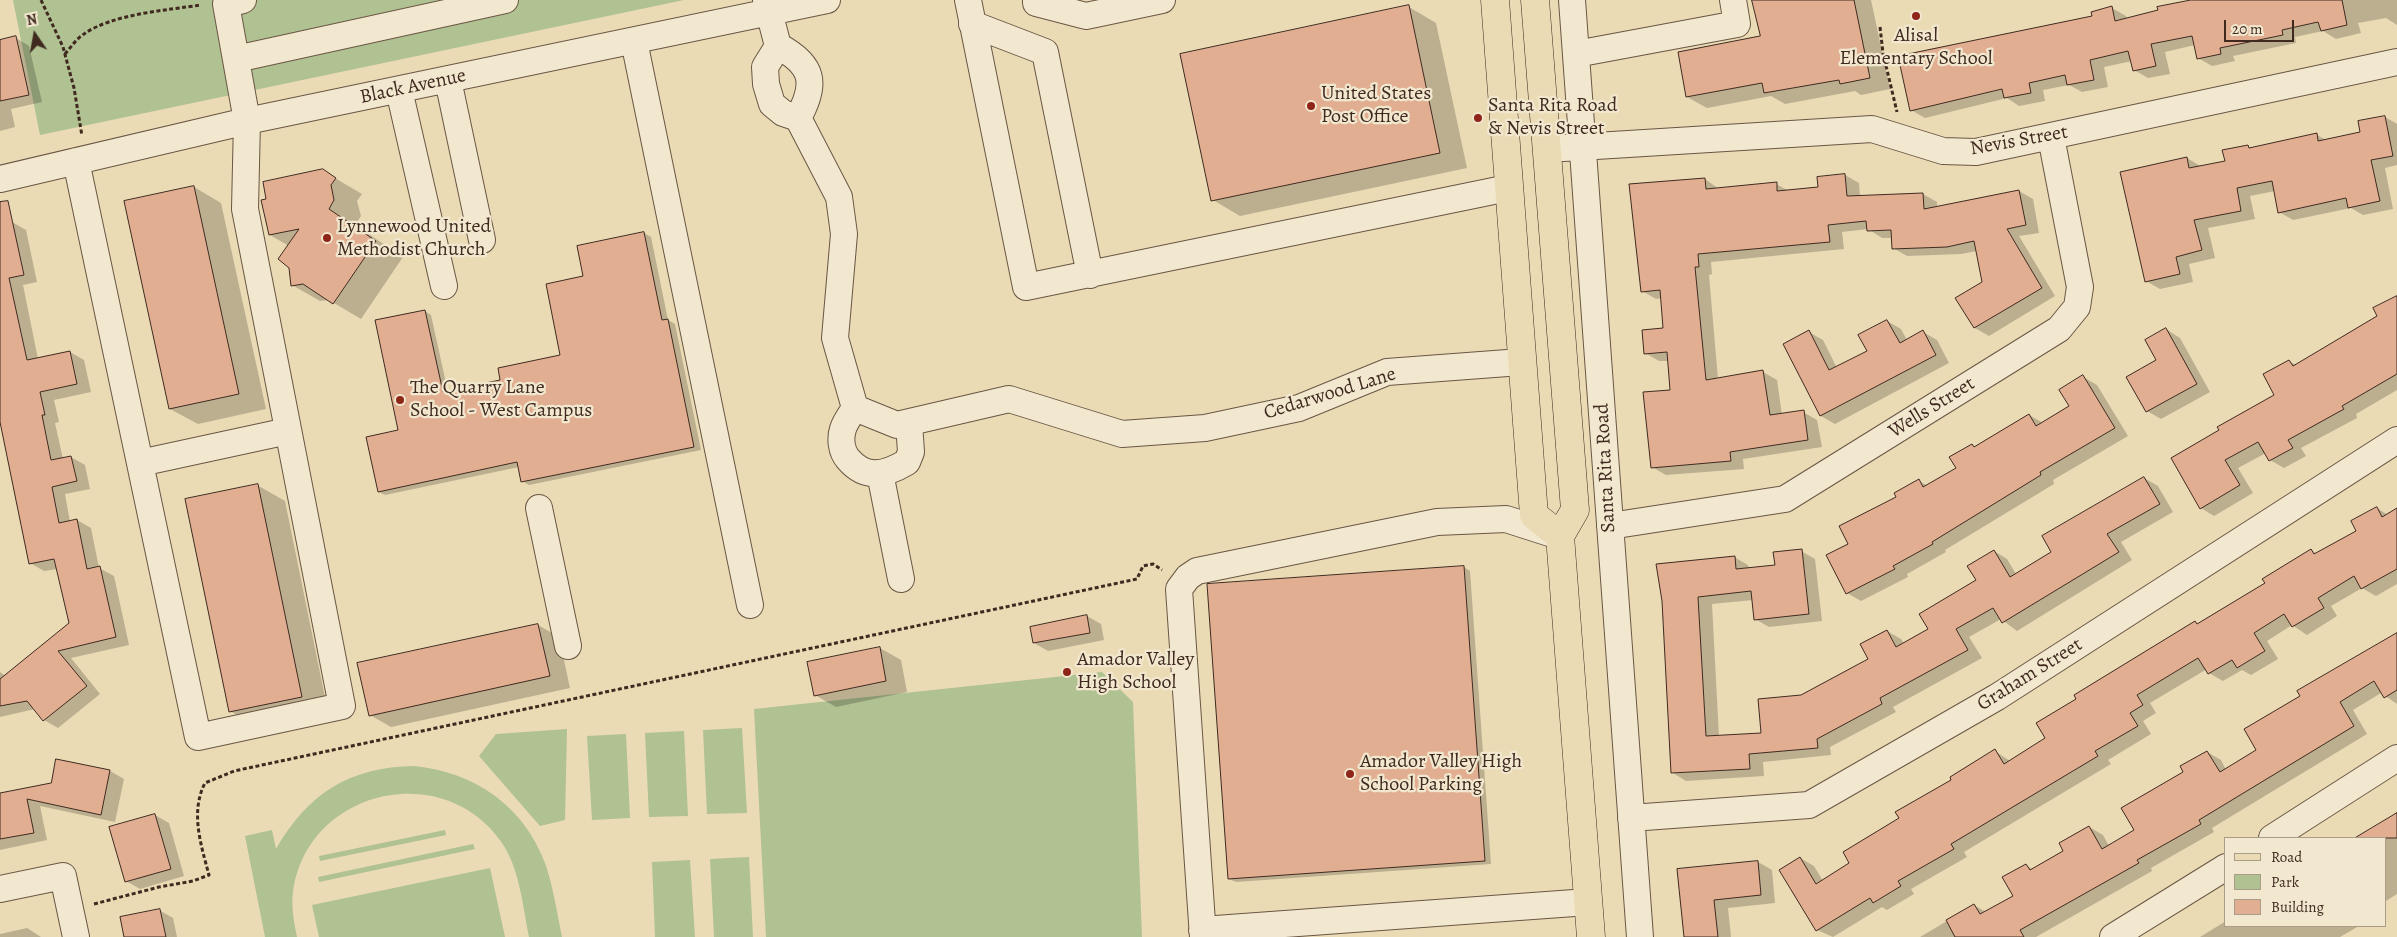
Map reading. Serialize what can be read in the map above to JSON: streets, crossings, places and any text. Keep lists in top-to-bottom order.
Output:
{
  "streets": {
    "main road": ["Santa Rita Road"],
    "street": [
      "Black Avenue",
      "Nevis Street",
      "Cedarwood Lane",
      "Wells Street",
      "Graham Street"
    ]
  },
  "crossings": [
    ["Nevis Street", "Wells Street"],
    ["Nevis Street", "Santa Rita Road"],
    ["Wells Street", "Santa Rita Road"],
    ["Santa Rita Road", "Graham Street"]
  ],
  "places": [
    "Alisal Elementary School",
    "United States Post Office",
    "Santa Rita Road & Nevis Street",
    "Lynnewood United Methodist Church",
    "The Quarry Lane School - West Campus",
    "Amador Valley High School",
    "Amador Valley High School Parking"
  ],
  "legend": ["Road", "Park", "Building"],
  "scale_bar": "20 m",
  "north": "top"
}
